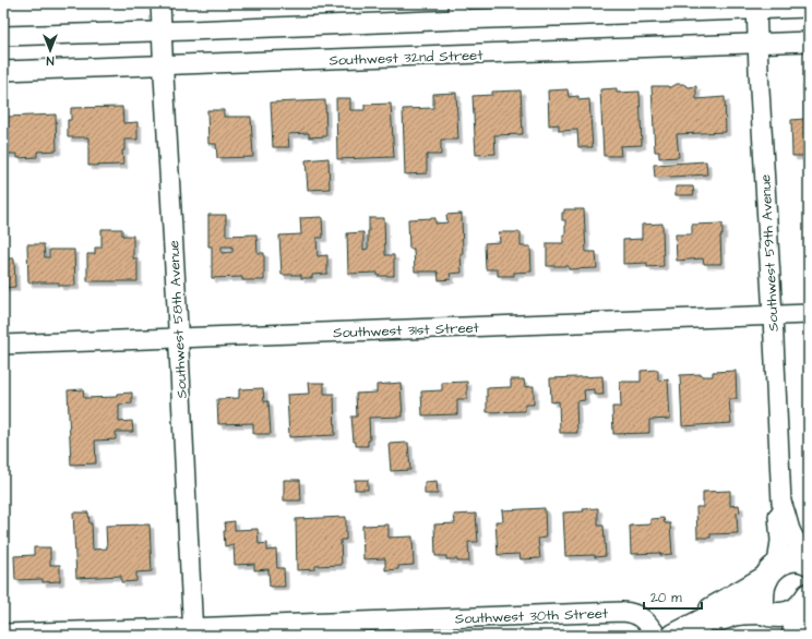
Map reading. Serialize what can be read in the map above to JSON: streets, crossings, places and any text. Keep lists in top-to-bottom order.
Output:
{
  "streets": {
    "street": [
      "Southwest 32nd Street",
      "Southwest 59th Avenue",
      "Southwest 58th Avenue",
      "Southwest 31st Street",
      "Southwest 30th Street"
    ]
  },
  "crossings": [
    ["Southwest 32nd Street", "Southwest 59th Avenue"],
    ["Southwest 32nd Street", "Southwest 58th Avenue"],
    ["Southwest 59th Avenue", "Southwest 31st Street"],
    ["Southwest 58th Avenue", "Southwest 31st Street"],
    ["Southwest 58th Avenue", "Southwest 30th Street"]
  ],
  "scale_bar": "20 m",
  "north": "bottom"
}
